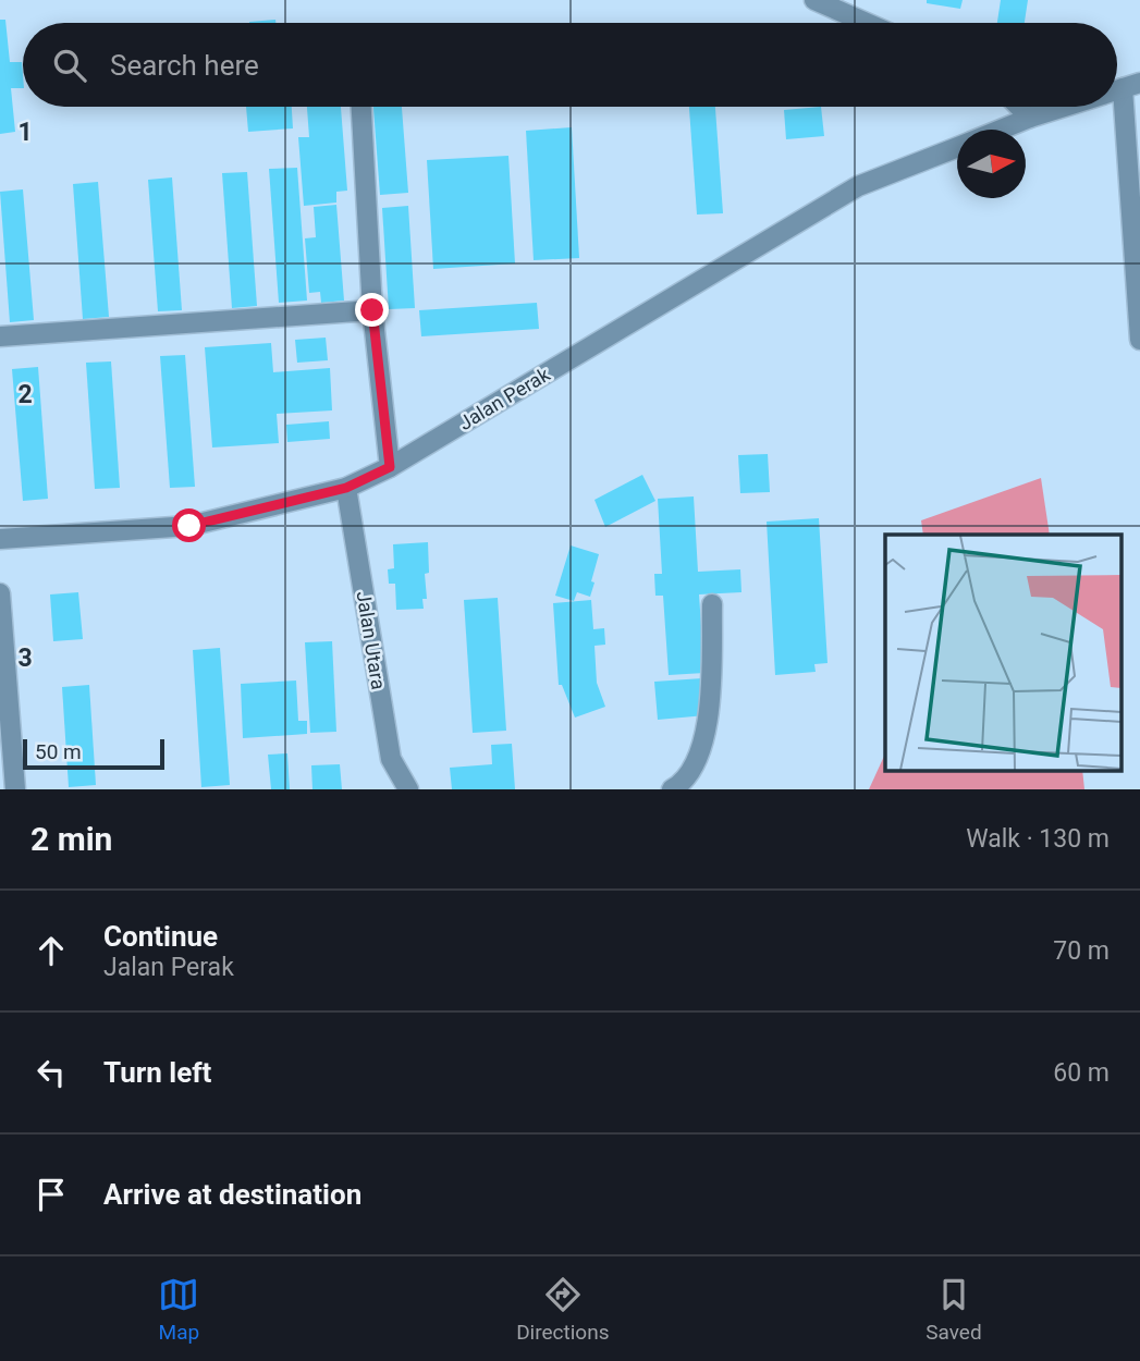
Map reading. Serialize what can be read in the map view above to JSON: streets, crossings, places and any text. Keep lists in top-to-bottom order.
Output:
{
  "streets": {
    "street": ["Jalan Perak", "Jalan Utara"]
  },
  "crossings": [
    ["Jalan Perak", "Jalan Utara"]
  ],
  "scale_bar": "50 m",
  "north": "right",
  "page": {
    "search": "Search here",
    "scale": "50 m",
    "heading": ["2 min", "Walk · 130 m"],
    "list": [
      ["Continue", "Jalan Perak", "70 m"],
      ["Turn left", "60 m"],
      "Arrive at destination"
    ],
    "nav": ["Map", "Directions", "Saved"]
  },
  "grid": {
    "rows": ["1", "2", "3"]
  }
}
